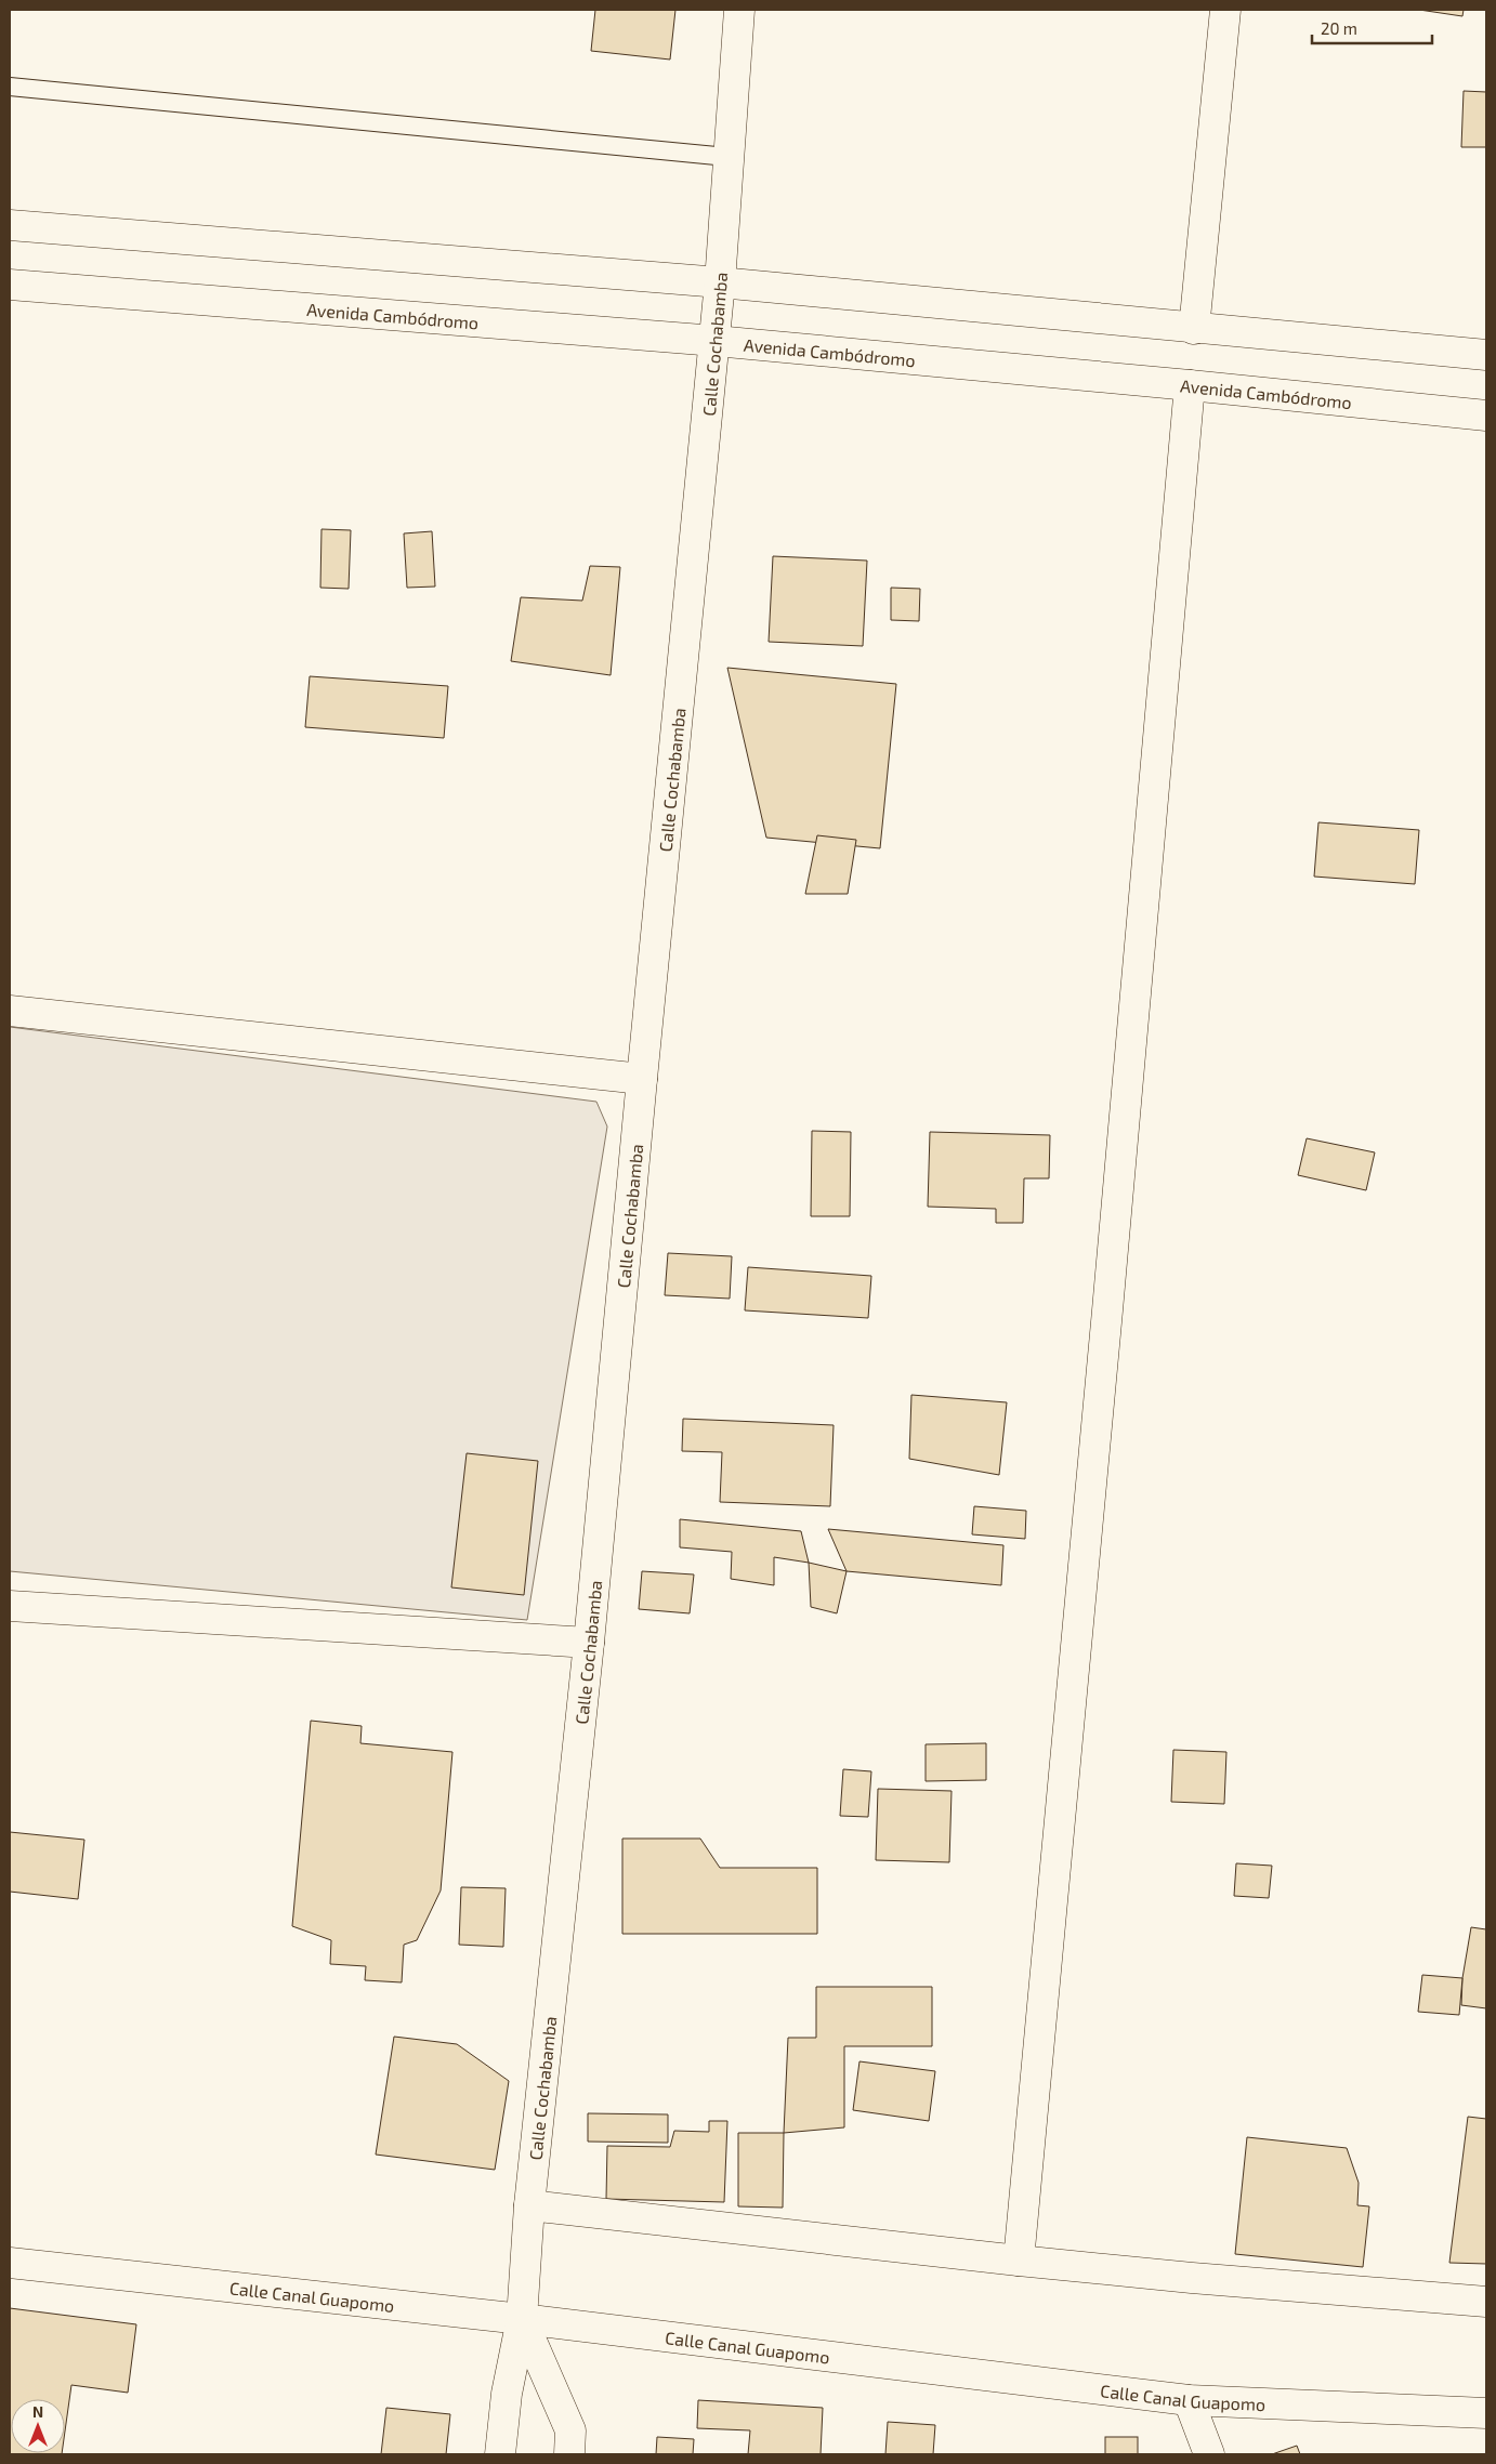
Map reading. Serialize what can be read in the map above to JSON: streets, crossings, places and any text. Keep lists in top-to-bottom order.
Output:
{
  "streets": {
    "street": ["Avenida Cambódromo", "Calle Cochabamba", "Calle Canal Guapomo"]
  },
  "crossings": [
    ["Avenida Cambódromo", "Calle Cochabamba"],
    ["Calle Cochabamba", "Calle Canal Guapomo"]
  ],
  "scale_bar": "20 m",
  "north": "top"
}
